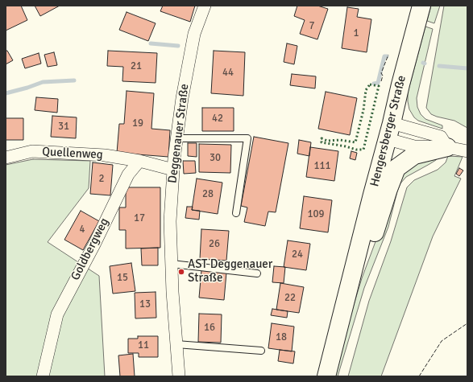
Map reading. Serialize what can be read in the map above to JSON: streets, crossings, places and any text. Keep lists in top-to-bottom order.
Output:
{
  "streets": {
    "main road": ["Hengersberger Straße"],
    "street": ["Deggenauer Straße", "Quellenweg", "Goldbergweg"]
  },
  "crossings": [
    ["Quellenweg", "Goldbergweg"]
  ],
  "places": ["AST Deggenauer Straße"],
  "house_numbers": [
    "7",
    "1",
    "21",
    "44",
    "42",
    "19",
    "31",
    "30",
    "111",
    "2",
    "28",
    "109",
    "17",
    "4",
    "26",
    "24",
    "15",
    "22",
    "13",
    "16",
    "18",
    "11"
  ]
}
